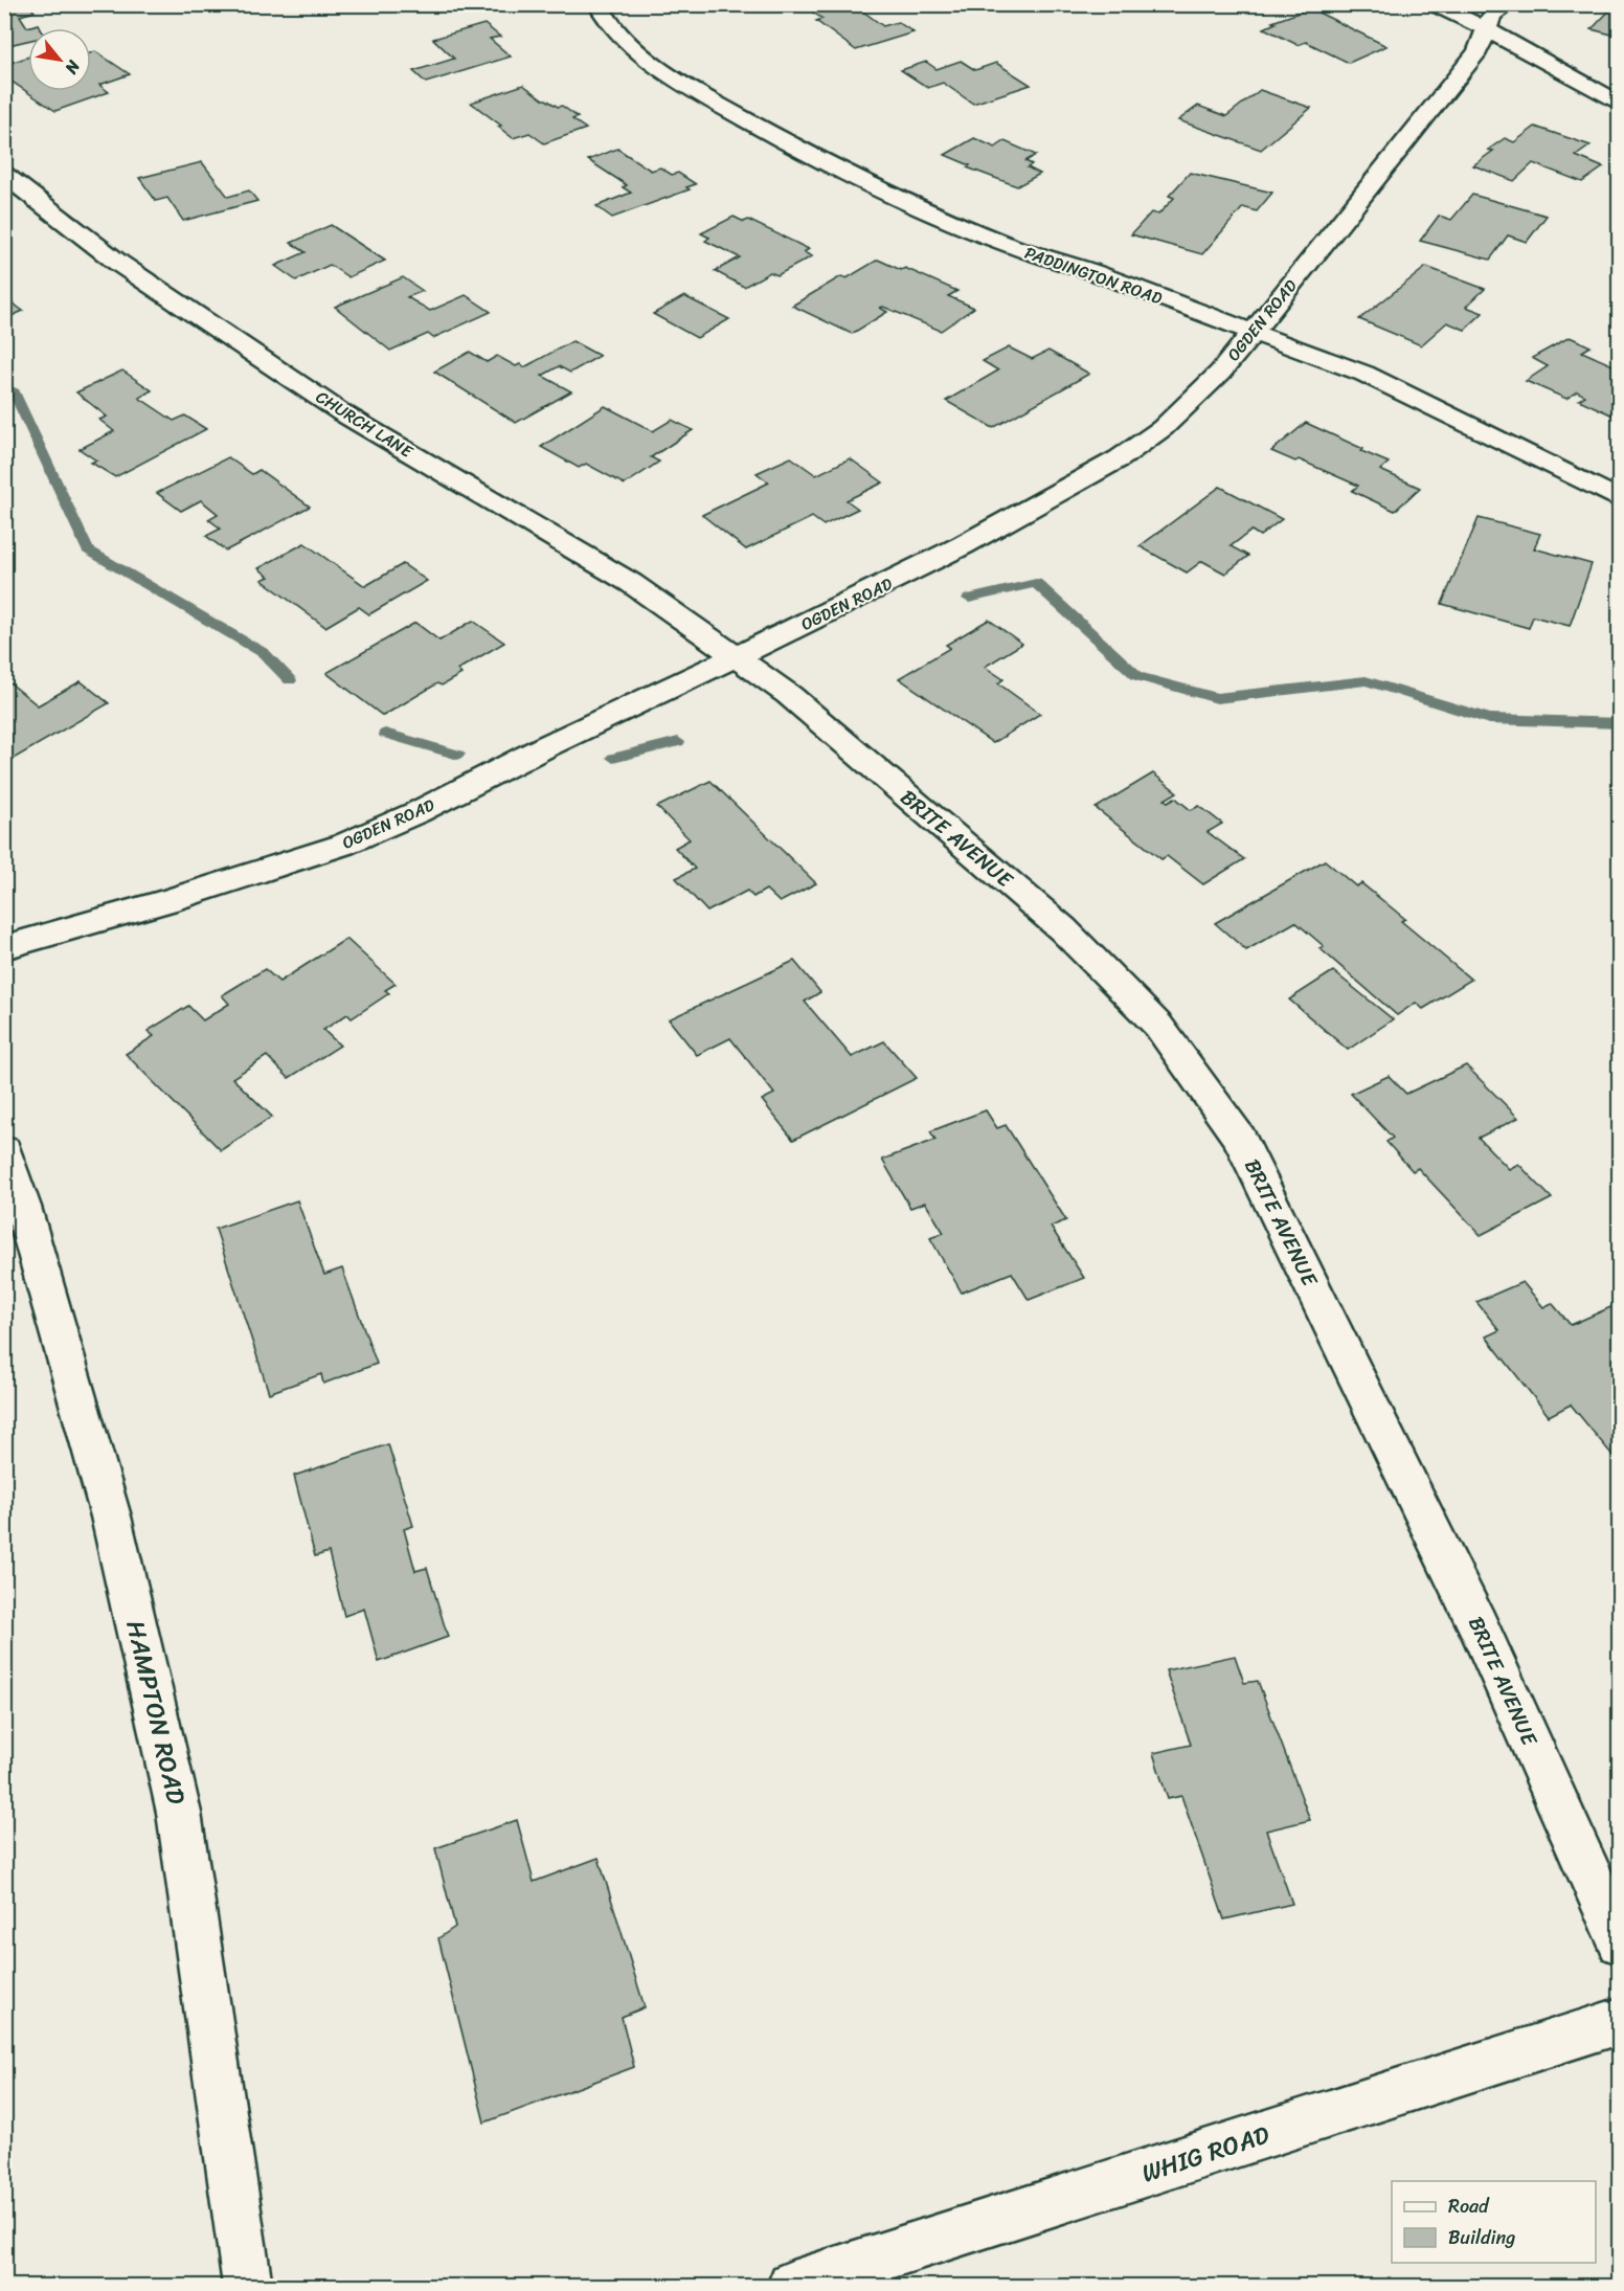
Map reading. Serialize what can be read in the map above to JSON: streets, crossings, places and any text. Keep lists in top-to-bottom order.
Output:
{
  "streets": {
    "street": [
      "PADDINGTON ROAD",
      "OGDEN ROAD",
      "CHURCH LANE",
      "BRITE AVENUE",
      "HAMPTON ROAD",
      "WHIG ROAD"
    ]
  },
  "crossings": [
    ["PADDINGTON ROAD", "OGDEN ROAD"],
    ["OGDEN ROAD", "CHURCH LANE"],
    ["OGDEN ROAD", "BRITE AVENUE"],
    ["CHURCH LANE", "BRITE AVENUE"]
  ],
  "legend": ["Road", "Building"],
  "north": "bottom right"
}
